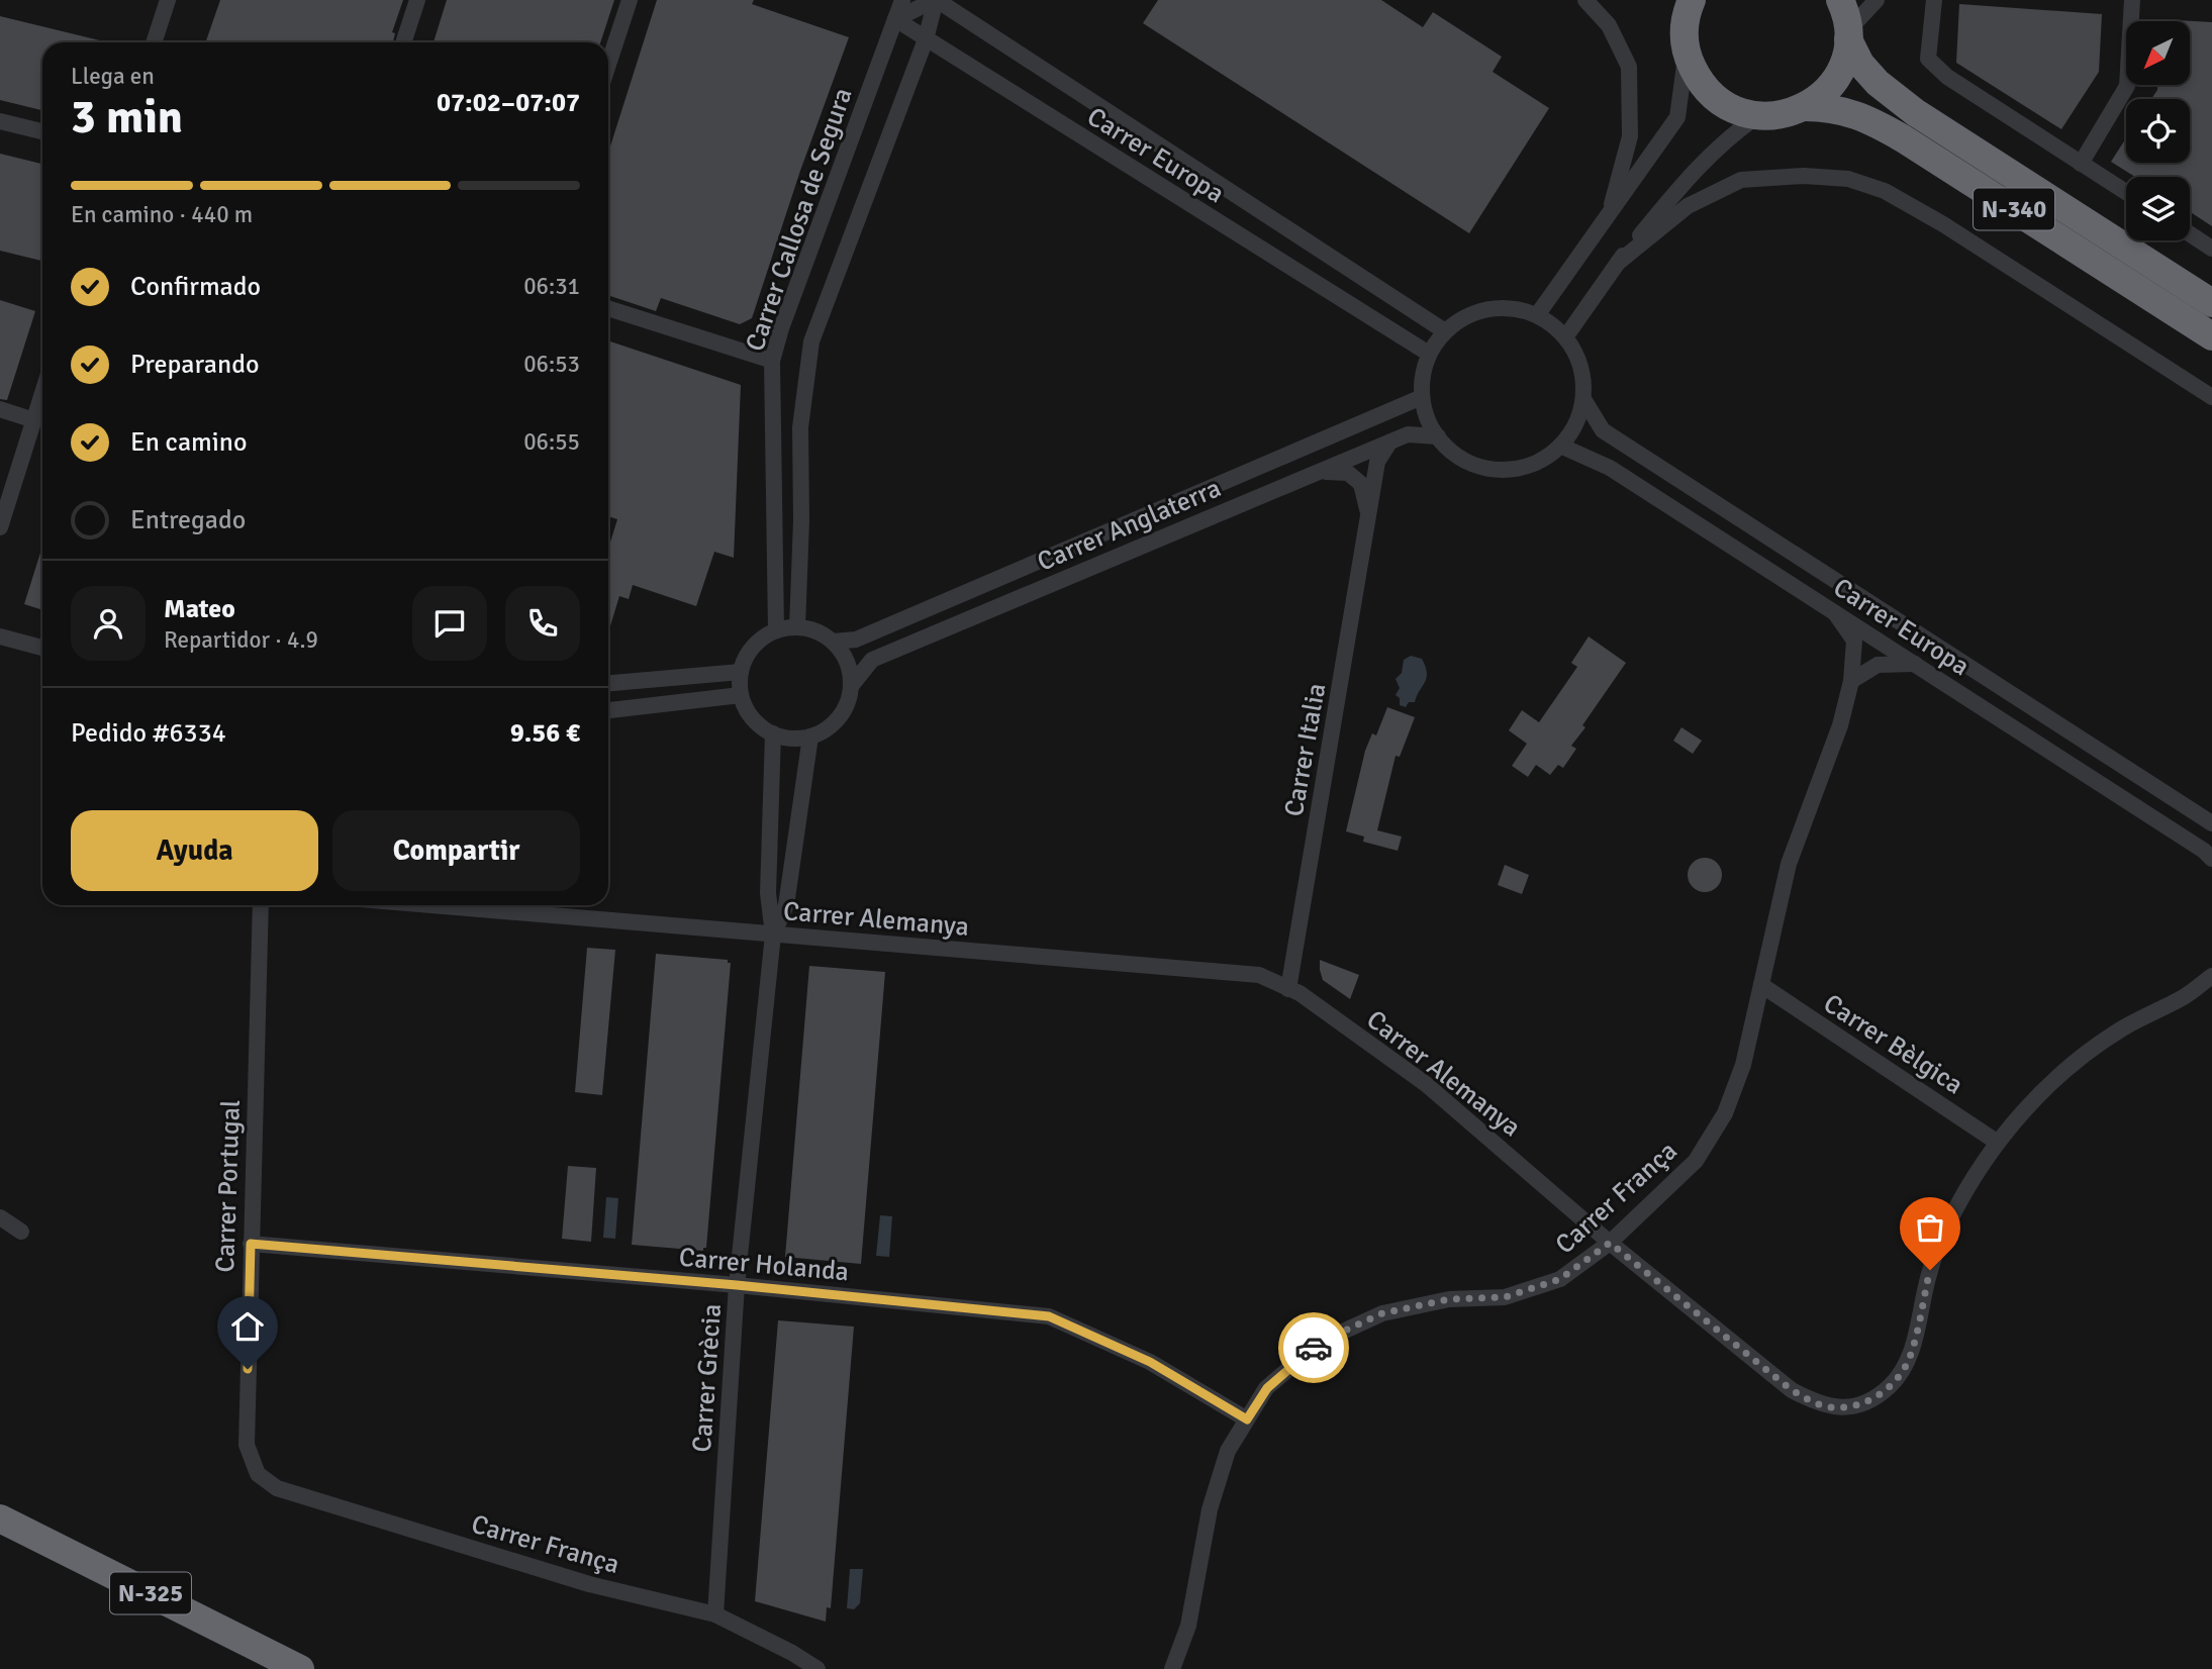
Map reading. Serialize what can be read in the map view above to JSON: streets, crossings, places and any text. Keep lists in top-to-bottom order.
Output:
{
  "streets": {
    "highway": ["N-340", "N-325"],
    "street": [
      "Carrer Europa",
      "Carrer Callosa de Segura",
      "Carrer Anglaterra",
      "Carrer Italia",
      "Carrer Alemanya",
      "Carrer Bèlgica",
      "Carrer Portugal",
      "Carrer França",
      "Carrer Holanda",
      "Carrer Grècia"
    ]
  },
  "crossings": [
    ["Carrer Europa", "Carrer Callosa de Segura"],
    ["Carrer Europa", "Carrer Anglaterra"],
    ["Carrer Europa", "Carrer França"],
    ["Carrer Callosa de Segura", "Carrer Anglaterra"],
    ["Carrer Callosa de Segura", "Carrer Grècia"],
    ["Carrer Anglaterra", "Carrer Italia"],
    ["Carrer Anglaterra", "Carrer Grècia"],
    ["Carrer Italia", "Carrer Alemanya"],
    ["Carrer Alemanya", "Carrer Bèlgica"],
    ["Carrer Alemanya", "Carrer França"],
    ["Carrer Alemanya", "Carrer Grècia"],
    ["Carrer Bèlgica", "Carrer França"],
    ["Carrer Portugal", "Carrer França"],
    ["Carrer Portugal", "Carrer Holanda"],
    ["Carrer França", "Carrer Holanda"],
    ["Carrer França", "Carrer Grècia"],
    ["Carrer Holanda", "Carrer Grècia"]
  ],
  "north": "bottom left",
  "page": {
    "heading": ["3 min", "Llega en", "07:02–07:07"],
    "panel": [
      "Mateo",
      "Repartidor · 4.9",
      "Pedido #6334",
      "9.56 €"
    ],
    "bar": "En camino · 440 m",
    "list": [
      ["Confirmado", "06:31"],
      ["Preparando", "06:53"],
      ["En camino", "06:55"],
      "Entregado"
    ],
    "buttons": ["Ayuda", "Compartir"]
  }
}
